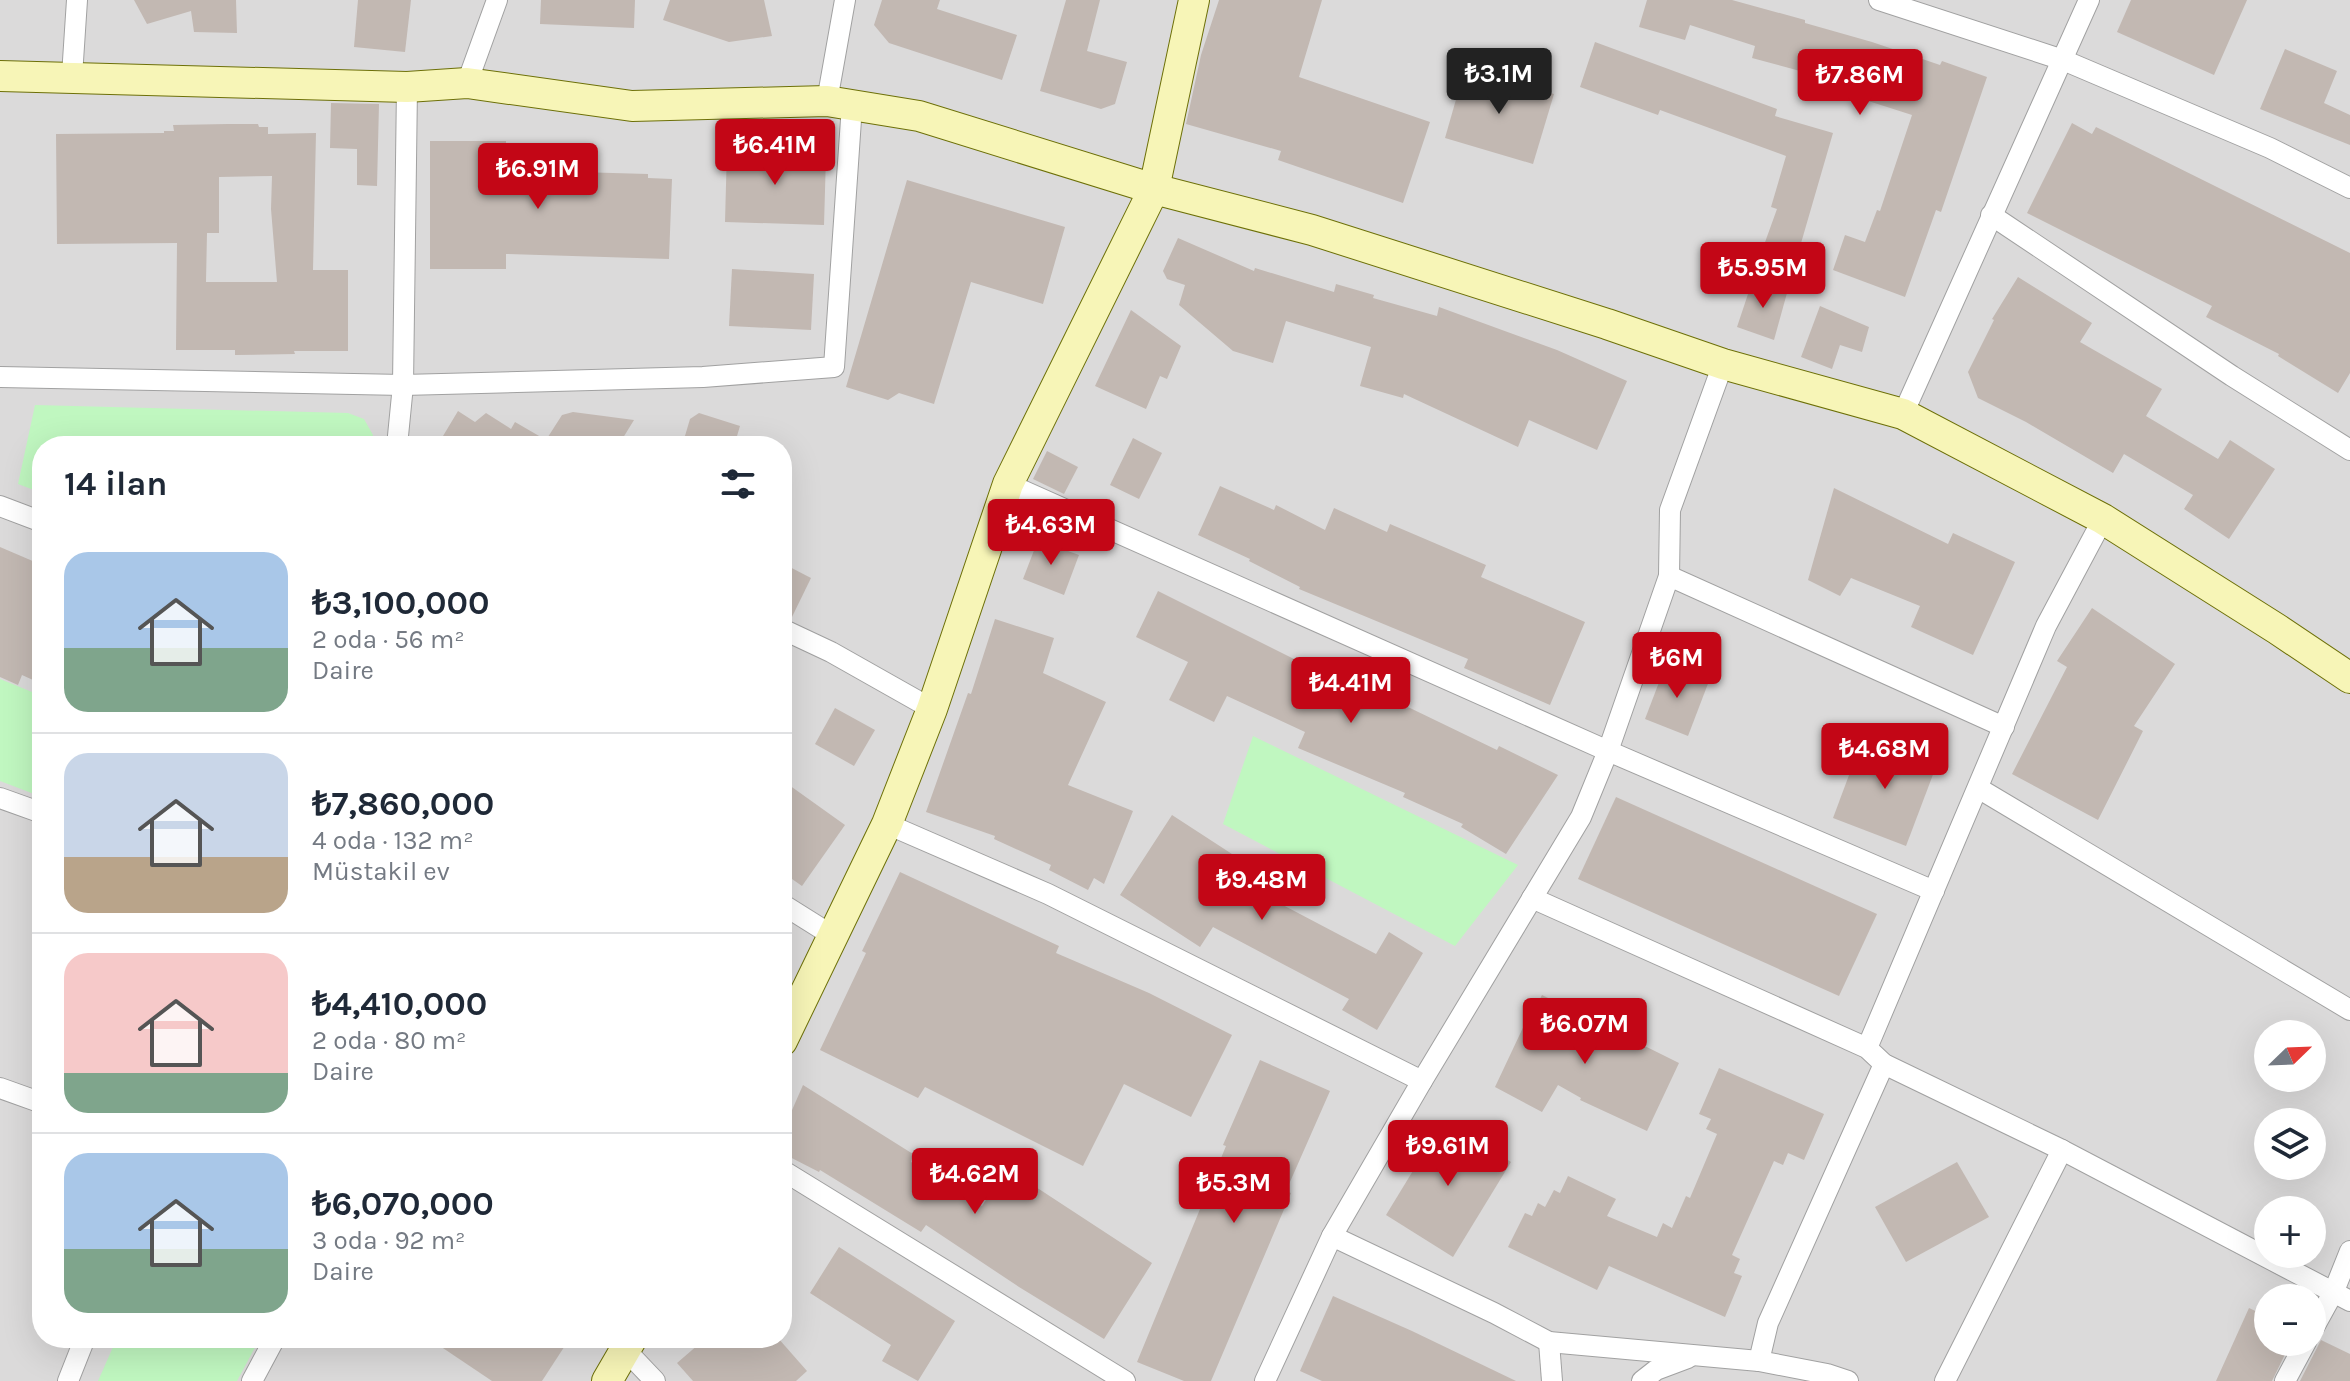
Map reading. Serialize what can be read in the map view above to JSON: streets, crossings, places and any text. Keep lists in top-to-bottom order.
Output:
{
  "north": "top right",
  "page": {
    "price": [
      "₺3.1M",
      "₺7.86M",
      "₺6.41M",
      "₺6.91M",
      "₺5.95M",
      "₺4.63M",
      "₺6M",
      "₺4.41M",
      "₺4.68M",
      "₺9.48M",
      "₺6.07M",
      "₺9.61M",
      "₺4.62M",
      "₺5.3M"
    ],
    "heading": "14 ilan",
    "list": [
      {
        "name": "₺3,100,000",
        "note": "2 oda · 56 m² · Daire"
      },
      {
        "name": "₺7,860,000",
        "note": "4 oda · 132 m² · Müstakil ev"
      },
      {
        "name": "₺4,410,000",
        "note": "2 oda · 80 m² · Daire"
      },
      {
        "name": "₺6,070,000",
        "note": "3 oda · 92 m² · Daire"
      }
    ],
    "map_buttons": ["+", "−"]
  }
}
